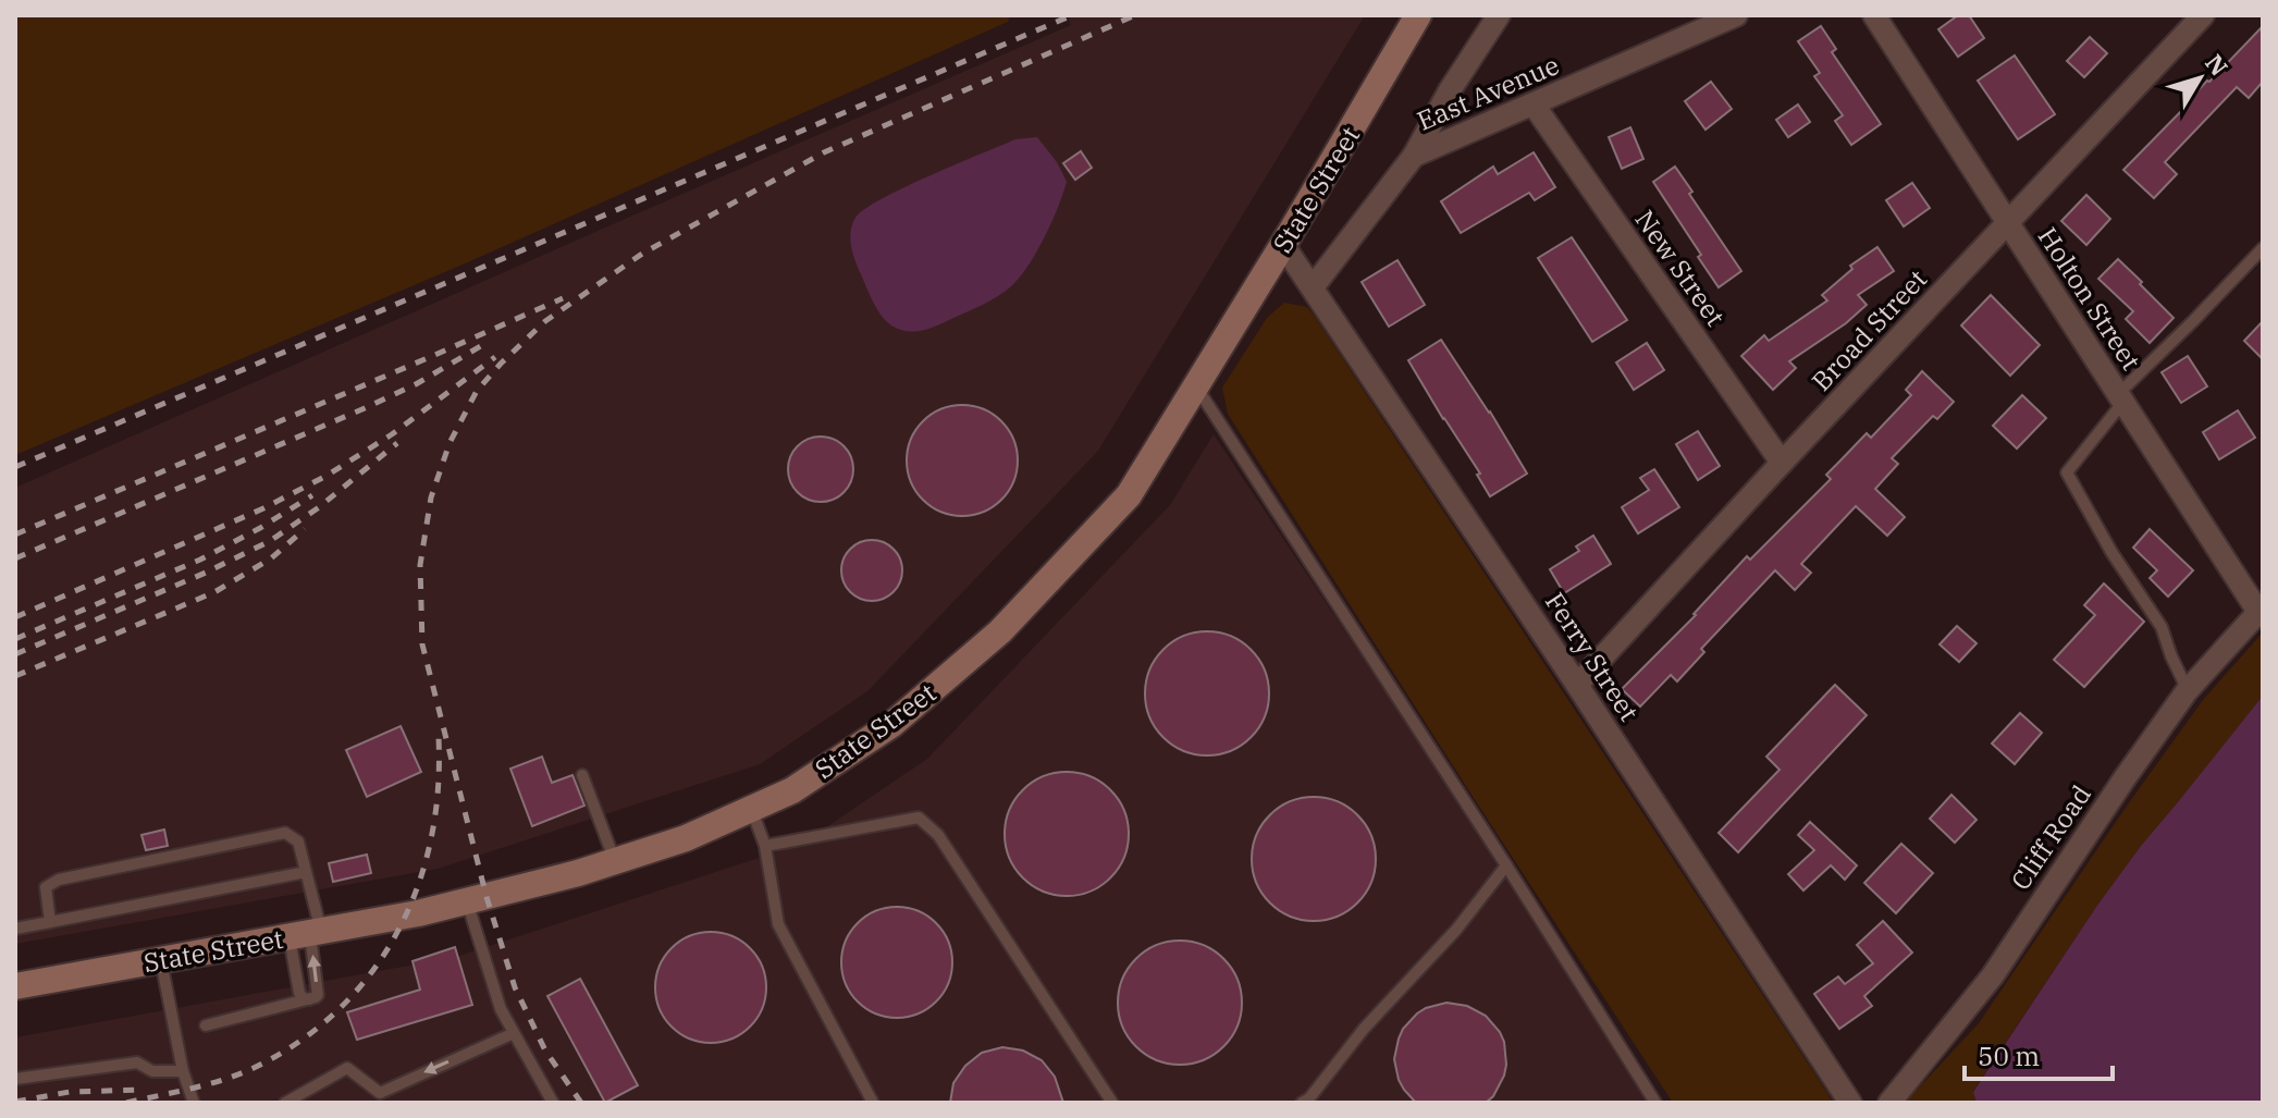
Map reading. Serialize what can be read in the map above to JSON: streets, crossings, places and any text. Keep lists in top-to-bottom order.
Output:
{
  "streets": {
    "street": [
      "East Avenue",
      "State Street",
      "New Street",
      "Holton Street",
      "Broad Street",
      "Ferry Street",
      "Cliff Road"
    ]
  },
  "crossings": [
    ["East Avenue", "New Street"],
    ["East Avenue", "Ferry Street"],
    ["State Street", "Ferry Street"],
    ["New Street", "Broad Street"],
    ["Holton Street", "Broad Street"],
    ["Holton Street", "Cliff Road"],
    ["Broad Street", "Ferry Street"]
  ],
  "scale_bar": "50 m",
  "north": "top right"
}
